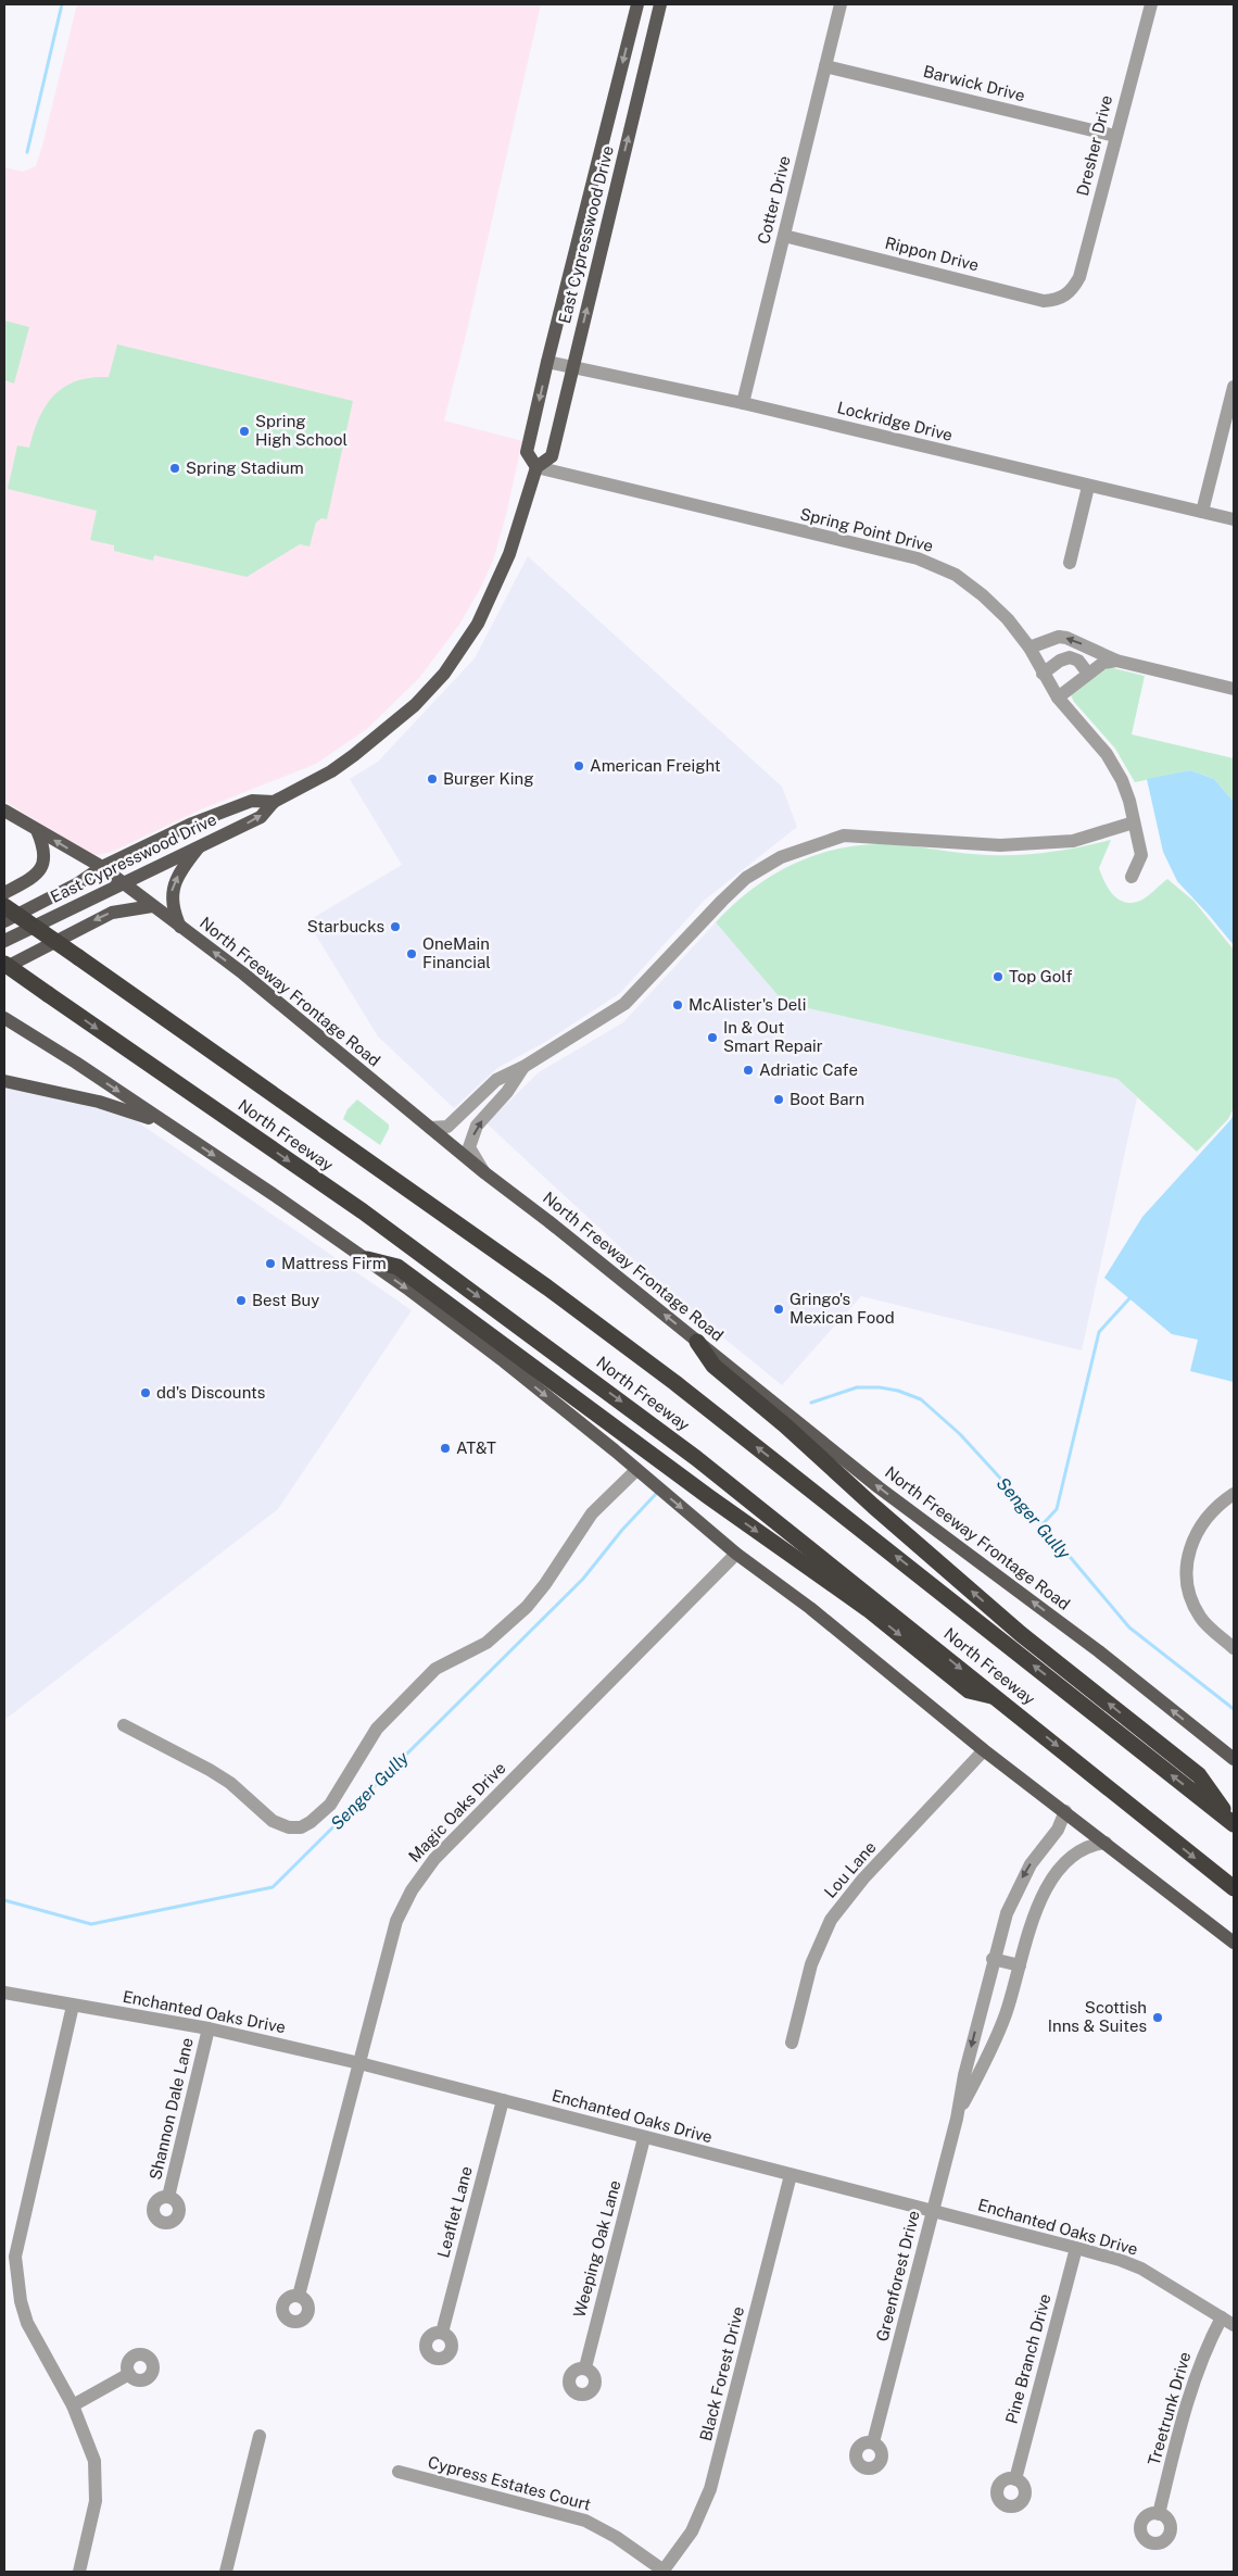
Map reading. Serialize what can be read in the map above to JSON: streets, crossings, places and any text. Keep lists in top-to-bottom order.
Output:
{
  "streets": {
    "highway": ["North Freeway"],
    "main road": ["East Cypresswood Drive", "North Freeway Frontage Road"],
    "street": [
      "Barwick Drive",
      "Dresher Drive",
      "Cotter Drive",
      "Rippon Drive",
      "Lockridge Drive",
      "Spring Point Drive",
      "Magic Oaks Drive",
      "Lou Lane",
      "Enchanted Oaks Drive",
      "Shannon Dale Lane",
      "Leaflet Lane",
      "Weeping Oak Lane",
      "Greenforest Drive",
      "Pine Branch Drive",
      "Black Forest Drive",
      "Treetrunk Drive",
      "Cypress Estates Court"
    ]
  },
  "crossings": [
    ["Barwick Drive", "Dresher Drive"],
    ["Barwick Drive", "Cotter Drive"],
    ["Dresher Drive", "Rippon Drive"],
    ["Cotter Drive", "Rippon Drive"],
    ["Cotter Drive", "Lockridge Drive"],
    ["East Cypresswood Drive", "Lockridge Drive"],
    ["East Cypresswood Drive", "Spring Point Drive"],
    ["East Cypresswood Drive", "North Freeway Frontage Road"],
    ["Magic Oaks Drive", "Enchanted Oaks Drive"],
    ["Enchanted Oaks Drive", "Shannon Dale Lane"],
    ["Enchanted Oaks Drive", "Leaflet Lane"],
    ["Enchanted Oaks Drive", "Weeping Oak Lane"],
    ["Enchanted Oaks Drive", "Greenforest Drive"],
    ["Enchanted Oaks Drive", "Pine Branch Drive"],
    ["Enchanted Oaks Drive", "Black Forest Drive"],
    ["Enchanted Oaks Drive", "Treetrunk Drive"],
    ["Black Forest Drive", "Cypress Estates Court"]
  ],
  "one_way": ["North Freeway Frontage Road"],
  "water": ["Senger Gully"],
  "places": [
    "Spring High School",
    "Spring Stadium",
    "American Freight",
    "Burger King",
    "Starbucks",
    "OneMain Financial",
    "Top Golf",
    "McAlister's Deli",
    "In & Out Smart Repair",
    "Adriatic Cafe",
    "Boot Barn",
    "Mattress Firm",
    "Best Buy",
    "Gringo's Mexican Food",
    "dd's Discounts",
    "AT&T",
    "Scottish Inns & Suites"
  ]
}
